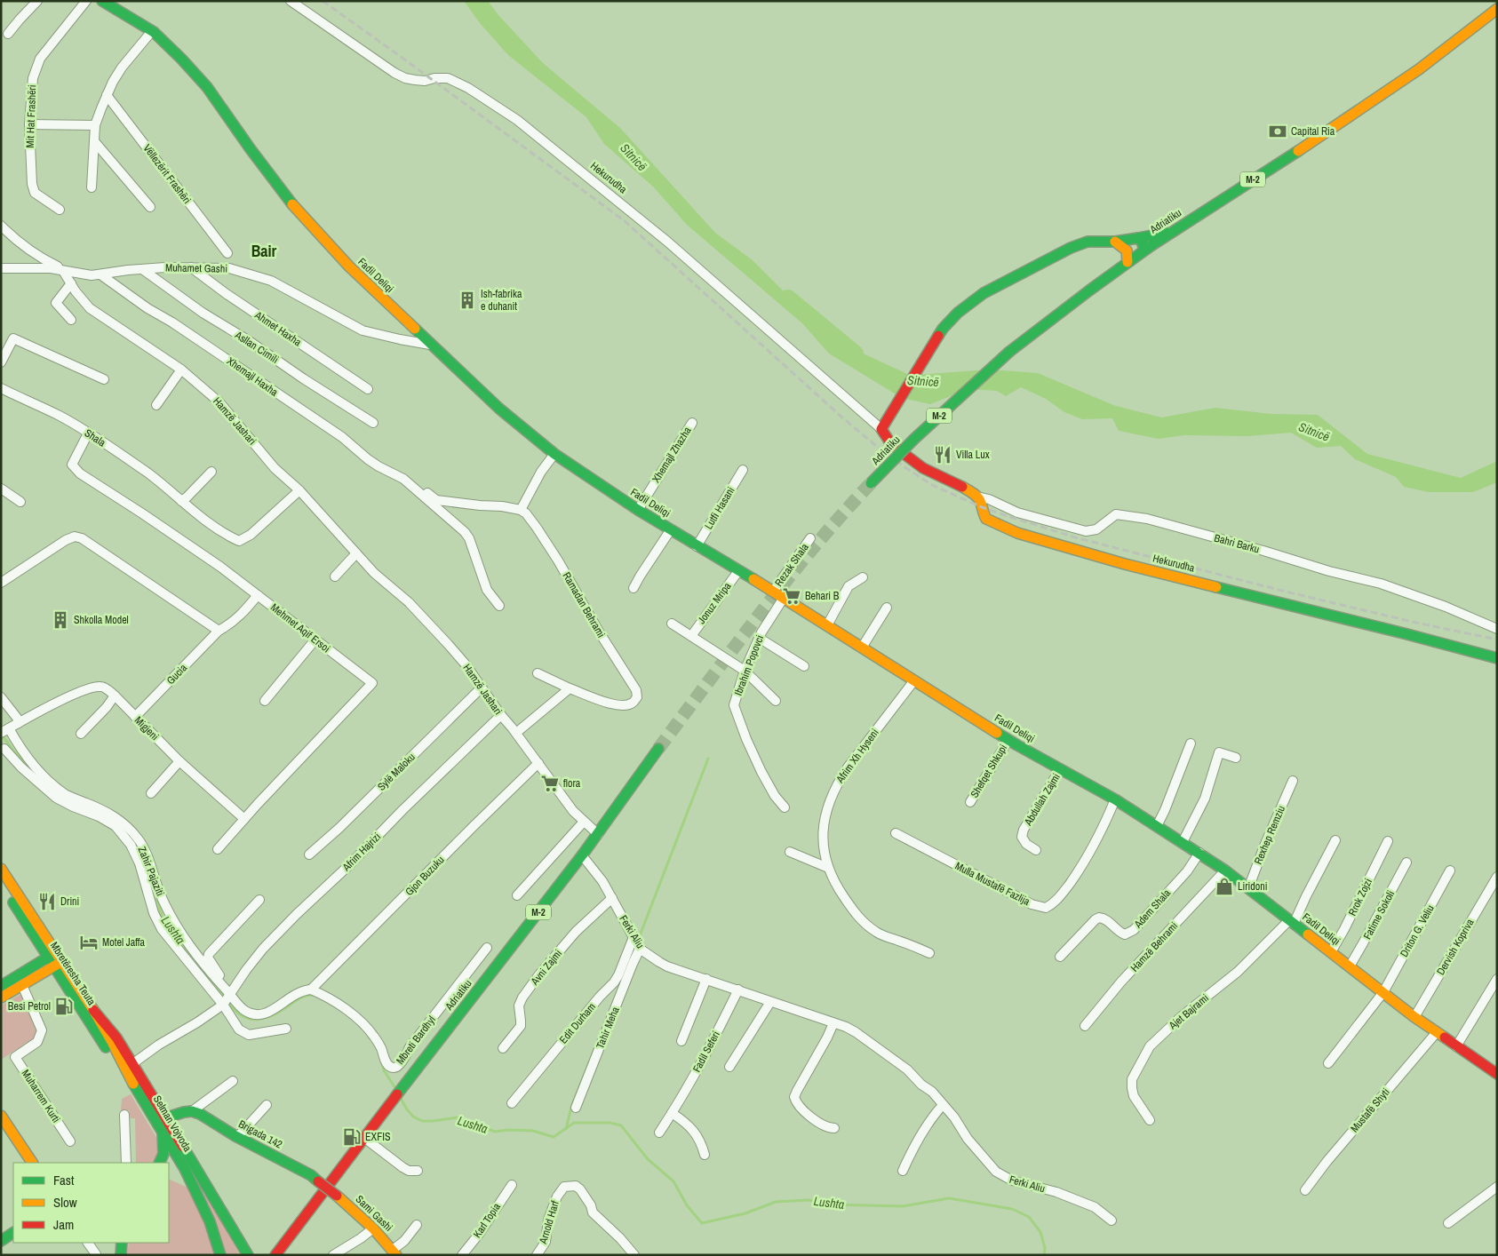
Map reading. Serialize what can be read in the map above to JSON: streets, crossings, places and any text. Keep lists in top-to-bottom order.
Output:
{
  "streets": {
    "main road": [
      "Hekurudha",
      "M-2",
      "Adriatiku",
      "Fadil Deliqi",
      "Mbretëresha Teuta",
      "Selman Vojvoda",
      "Brigada 142",
      "Sami Gashi"
    ],
    "street": [
      "Mit Hat Frashëri",
      "Vëllezërit Frashëri",
      "Muhamet Gashi",
      "Ahmet Haxha",
      "Asllan Cimili",
      "Xhemajl Haxha",
      "Hamzë Jashari",
      "Shala",
      "Xhemajl Zhazha",
      "Lutfi Hasani",
      "Bahri Barku",
      "Rezak Shala",
      "Jonuz Mripa",
      "Ramadan Behrami",
      "Mehmet Aqif Ersoi",
      "Ibrahim Popovci",
      "Gucia",
      "Migjeni",
      "Afrim Xh Hyseni",
      "Shefqet Shkupi",
      "Sylë Maloku",
      "Abdullah Zajmi",
      "Rexhep Remziu",
      "Afrim Hajrizi",
      "Zahir Pajaziti",
      "Gjon Buzuku",
      "Mulla Mustafë Fazlija",
      "Rrok Zojzi",
      "Adem Shala",
      "Fatime Sokoli",
      "Driton G. Veliu",
      "Ferki Aliu",
      "Hamzë Behrami",
      "Dervish Kopriva",
      "Avni Zajmi",
      "Ajet Bajrami",
      "Edit Durham",
      "Tahir Meha",
      "Mbreti Bardhyl",
      "Fadil Seferi",
      "Muharrem Kurti",
      "Mustafë Shyti",
      "Karl Topia",
      "Arnold Harf"
    ]
  },
  "crossings": [
    ["Hekurudha", "Bahri Barku"],
    ["Adriatiku", "Hamzë Jashari"],
    ["Adriatiku", "Ferki Aliu"],
    ["Muhamet Gashi", "Fadil Deliqi"],
    ["Muhamet Gashi", "Ahmet Haxha"],
    ["Muhamet Gashi", "Asllan Cimili"],
    ["Muhamet Gashi", "Xhemajl Haxha"],
    ["Muhamet Gashi", "Hamzë Jashari"],
    ["Fadil Deliqi", "Xhemajl Zhazha"],
    ["Fadil Deliqi", "Lutfi Hasani"],
    ["Fadil Deliqi", "Rezak Shala"],
    ["Fadil Deliqi", "Jonuz Mripa"],
    ["Fadil Deliqi", "Ibrahim Popovci"],
    ["Fadil Deliqi", "Afrim Xh Hyseni"],
    ["Fadil Deliqi", "Shefqet Shkupi"],
    ["Fadil Deliqi", "Abdullah Zajmi"],
    ["Fadil Deliqi", "Rexhep Remziu"],
    ["Fadil Deliqi", "Mulla Mustafë Fazlija"],
    ["Fadil Deliqi", "Rrok Zojzi"],
    ["Fadil Deliqi", "Adem Shala"],
    ["Fadil Deliqi", "Fatime Sokoli"],
    ["Fadil Deliqi", "Driton G. Veliu"],
    ["Fadil Deliqi", "Hamzë Behrami"],
    ["Fadil Deliqi", "Dervish Kopriva"],
    ["Fadil Deliqi", "Ajet Bajrami"],
    ["Fadil Deliqi", "Mustafë Shyti"],
    ["Xhemajl Haxha", "Ramadan Behrami"],
    ["Hamzë Jashari", "Shala"],
    ["Hamzë Jashari", "Sylë Maloku"],
    ["Hamzë Jashari", "Afrim Hajrizi"],
    ["Hamzë Jashari", "Gjon Buzuku"],
    ["Shala", "Mehmet Aqif Ersoi"],
    ["Jonuz Mripa", "Ibrahim Popovci"],
    ["Mehmet Aqif Ersoi", "Gucia"],
    ["Mehmet Aqif Ersoi", "Migjeni"],
    ["Gucia", "Migjeni"],
    ["Gjon Buzuku", "Mbreti Bardhyl"],
    ["Ferki Aliu", "Avni Zajmi"],
    ["Ferki Aliu", "Edit Durham"],
    ["Ferki Aliu", "Tahir Meha"],
    ["Ferki Aliu", "Fadil Seferi"],
    ["Mbretëresha Teuta", "Selman Vojvoda"],
    ["Edit Durham", "Tahir Meha"],
    ["Brigada 142", "Sami Gashi"]
  ],
  "districts": ["Bair"],
  "water": ["Sitnicë", "Lushta"],
  "places": {
    "bank": ["Capital Ria"],
    "building": ["Ish-fabrika e duhanit", "Shkolla Model"],
    "restaurant": ["Villa Lux", "Drini"],
    "supermarket": ["Behari B", "flora"],
    "shop": ["Liridoni"],
    "hotel": ["Motel Jaffa"],
    "fuel station": ["Besi Petrol", "EXFIS"]
  },
  "legend": ["Fast", "Slow", "Jam"]
}
